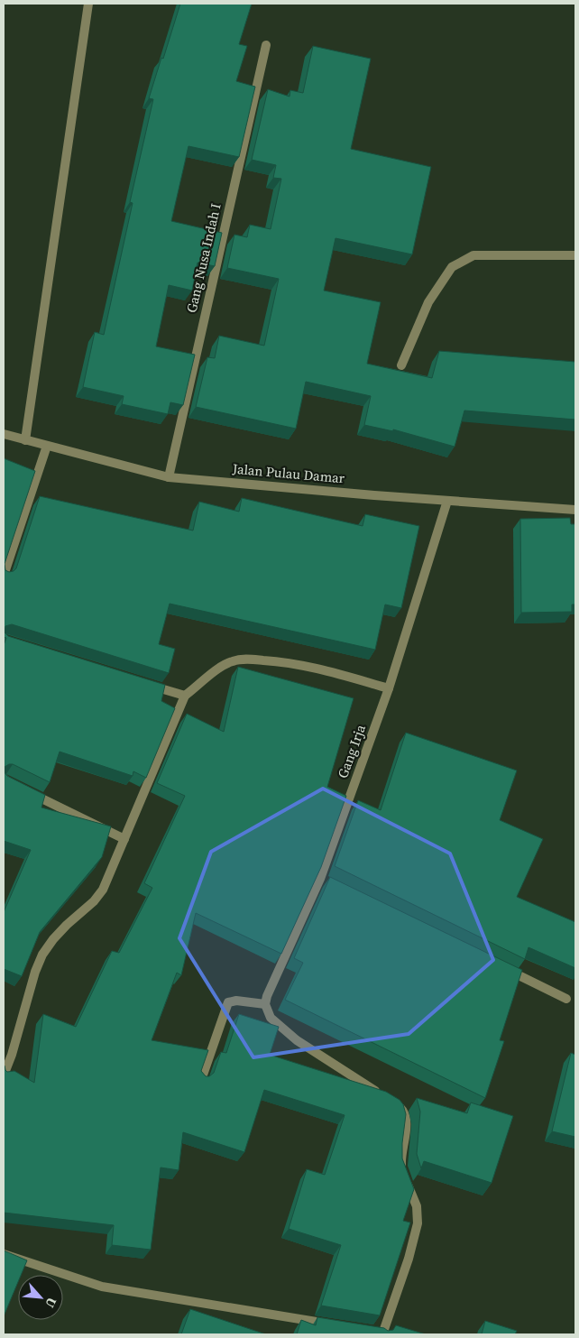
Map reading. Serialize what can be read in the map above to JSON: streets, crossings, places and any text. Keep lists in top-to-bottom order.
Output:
{
  "streets": {
    "street": ["Gang Nusa Indah I", "Jalan Pulau Damar", "Gang Irja"]
  },
  "crossings": [
    ["Gang Nusa Indah I", "Jalan Pulau Damar"],
    ["Jalan Pulau Damar", "Gang Irja"]
  ],
  "north": "bottom right"
}
